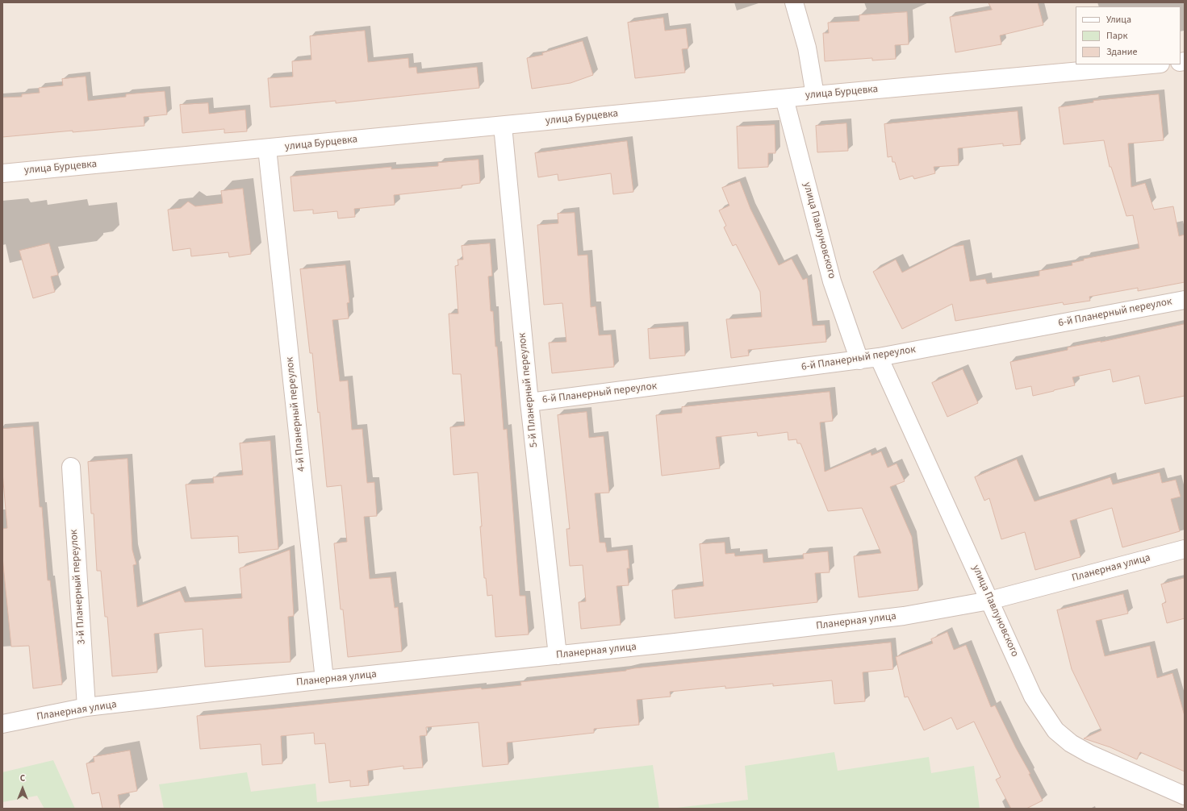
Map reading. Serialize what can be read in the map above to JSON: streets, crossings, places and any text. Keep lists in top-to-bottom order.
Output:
{
  "streets": {
    "street": [
      "улица Бурцевка",
      "улица Павлуновского",
      "6-й Планерный переулок",
      "5-й Планерный переулок",
      "4-й Планерный переулок",
      "Планерная улица",
      "3-й Планерный переулок"
    ]
  },
  "crossings": [
    ["улица Бурцевка", "улица Павлуновского"],
    ["улица Бурцевка", "5-й Планерный переулок"],
    ["улица Бурцевка", "4-й Планерный переулок"],
    ["улица Павлуновского", "6-й Планерный переулок"],
    ["улица Павлуновского", "Планерная улица"],
    ["6-й Планерный переулок", "5-й Планерный переулок"],
    ["5-й Планерный переулок", "Планерная улица"],
    ["4-й Планерный переулок", "Планерная улица"],
    ["Планерная улица", "3-й Планерный переулок"]
  ],
  "legend": ["Улица", "Парк", "Здание"],
  "north": "top"
}
